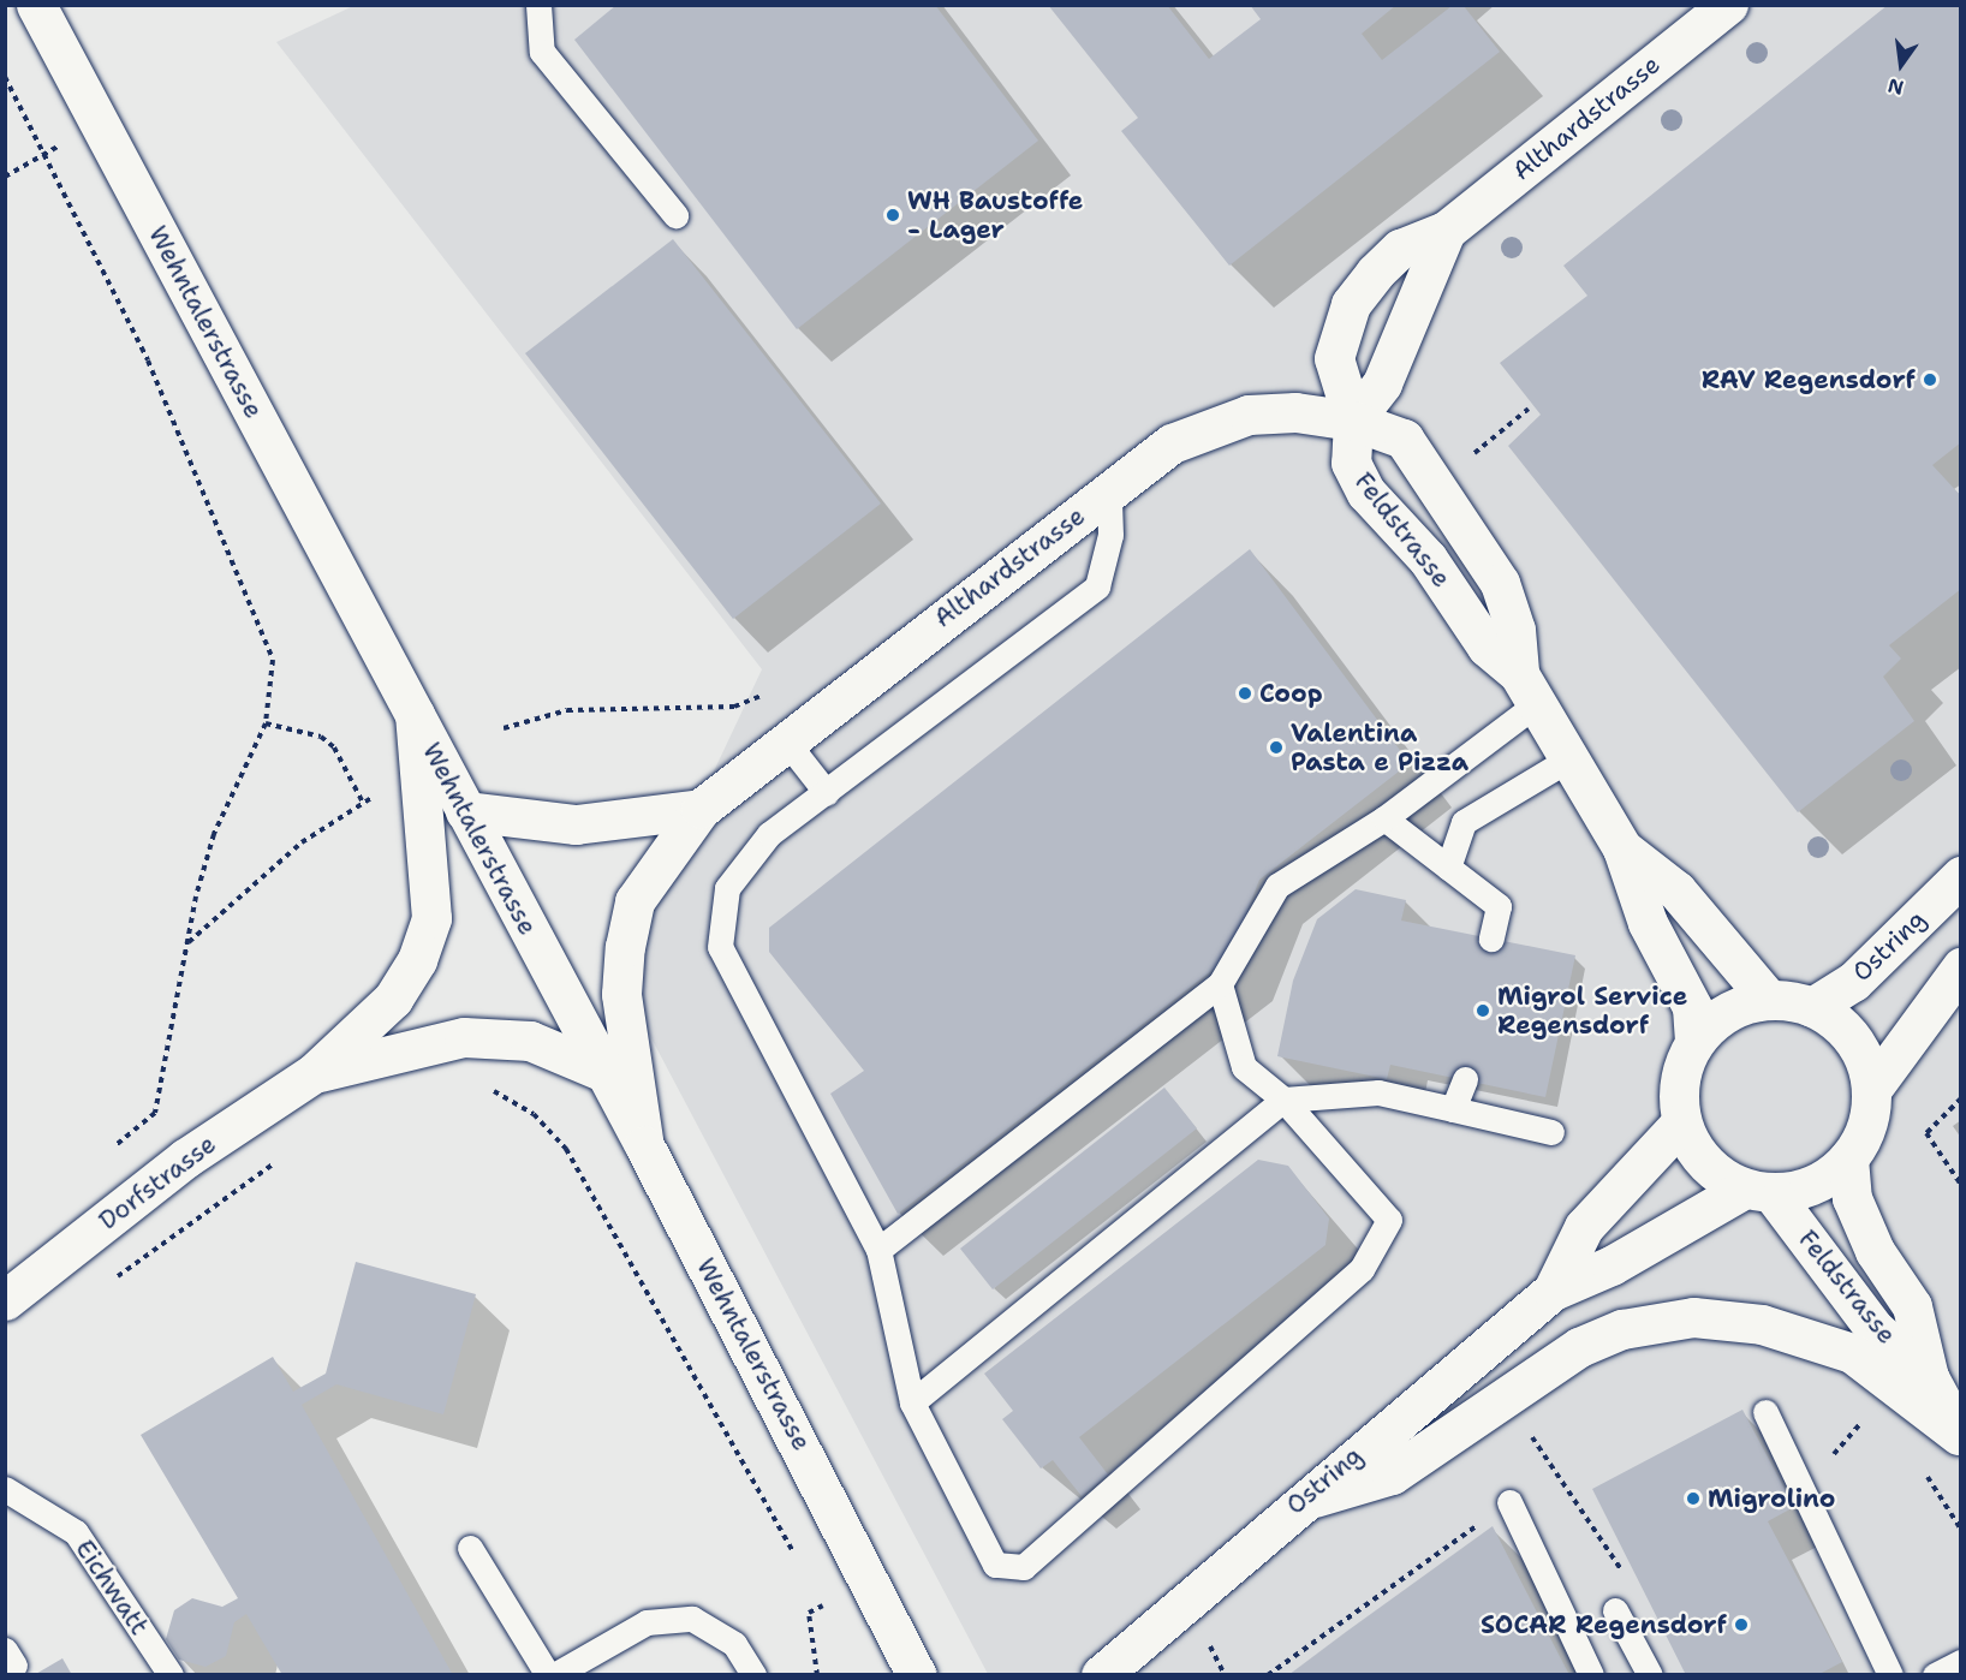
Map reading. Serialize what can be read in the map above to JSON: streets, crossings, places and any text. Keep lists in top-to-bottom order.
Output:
{
  "streets": {
    "main road": [
      "Althardstrasse",
      "Wehntalerstrasse",
      "Feldstrasse",
      "Ostring",
      "Dorfstrasse"
    ],
    "lane": ["Eichwatt"]
  },
  "crossings": [
    ["Althardstrasse", "Wehntalerstrasse"],
    ["Althardstrasse", "Feldstrasse"],
    ["Wehntalerstrasse", "Dorfstrasse"],
    ["Feldstrasse", "Ostring"]
  ],
  "places": [
    "WH Baustoffe - Lager",
    "RAV Regensdorf",
    "Coop",
    "Valentina Pasta e Pizza",
    "Migrol Service Regensdorf",
    "Migrolino",
    "SOCAR Regensdorf"
  ],
  "north": "bottom"
}
